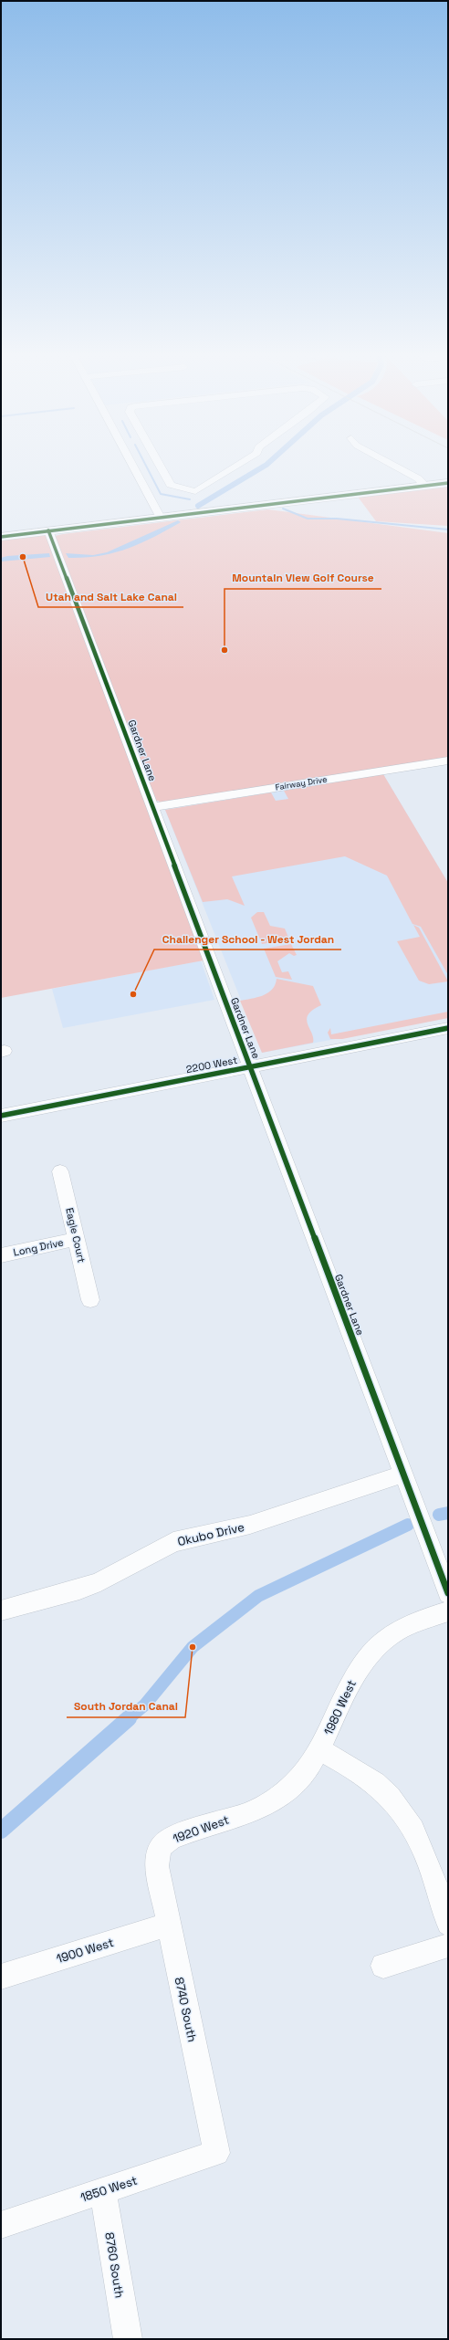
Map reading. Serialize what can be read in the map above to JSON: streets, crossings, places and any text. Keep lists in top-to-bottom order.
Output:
{
  "streets": {
    "street": [
      "Gardner Lane",
      "Fairway Drive",
      "2200 West",
      "Eagle Court",
      "Long Drive",
      "Okubo Drive",
      "1980 West",
      "1920 West",
      "1900 West",
      "8740 South",
      "1850 West",
      "8760 South"
    ]
  },
  "crossings": [
    ["Gardner Lane", "Fairway Drive"],
    ["Gardner Lane", "2200 West"],
    ["Gardner Lane", "Okubo Drive"],
    ["Eagle Court", "Long Drive"],
    ["1980 West", "1920 West"],
    ["1920 West", "8740 South"],
    ["1900 West", "8740 South"],
    ["8740 South", "1850 West"],
    ["1850 West", "8760 South"]
  ],
  "places": [
    "Utah and Salt Lake Canal",
    "Mountain View Golf Course",
    "Challenger School - West Jordan",
    "South Jordan Canal"
  ]
}
